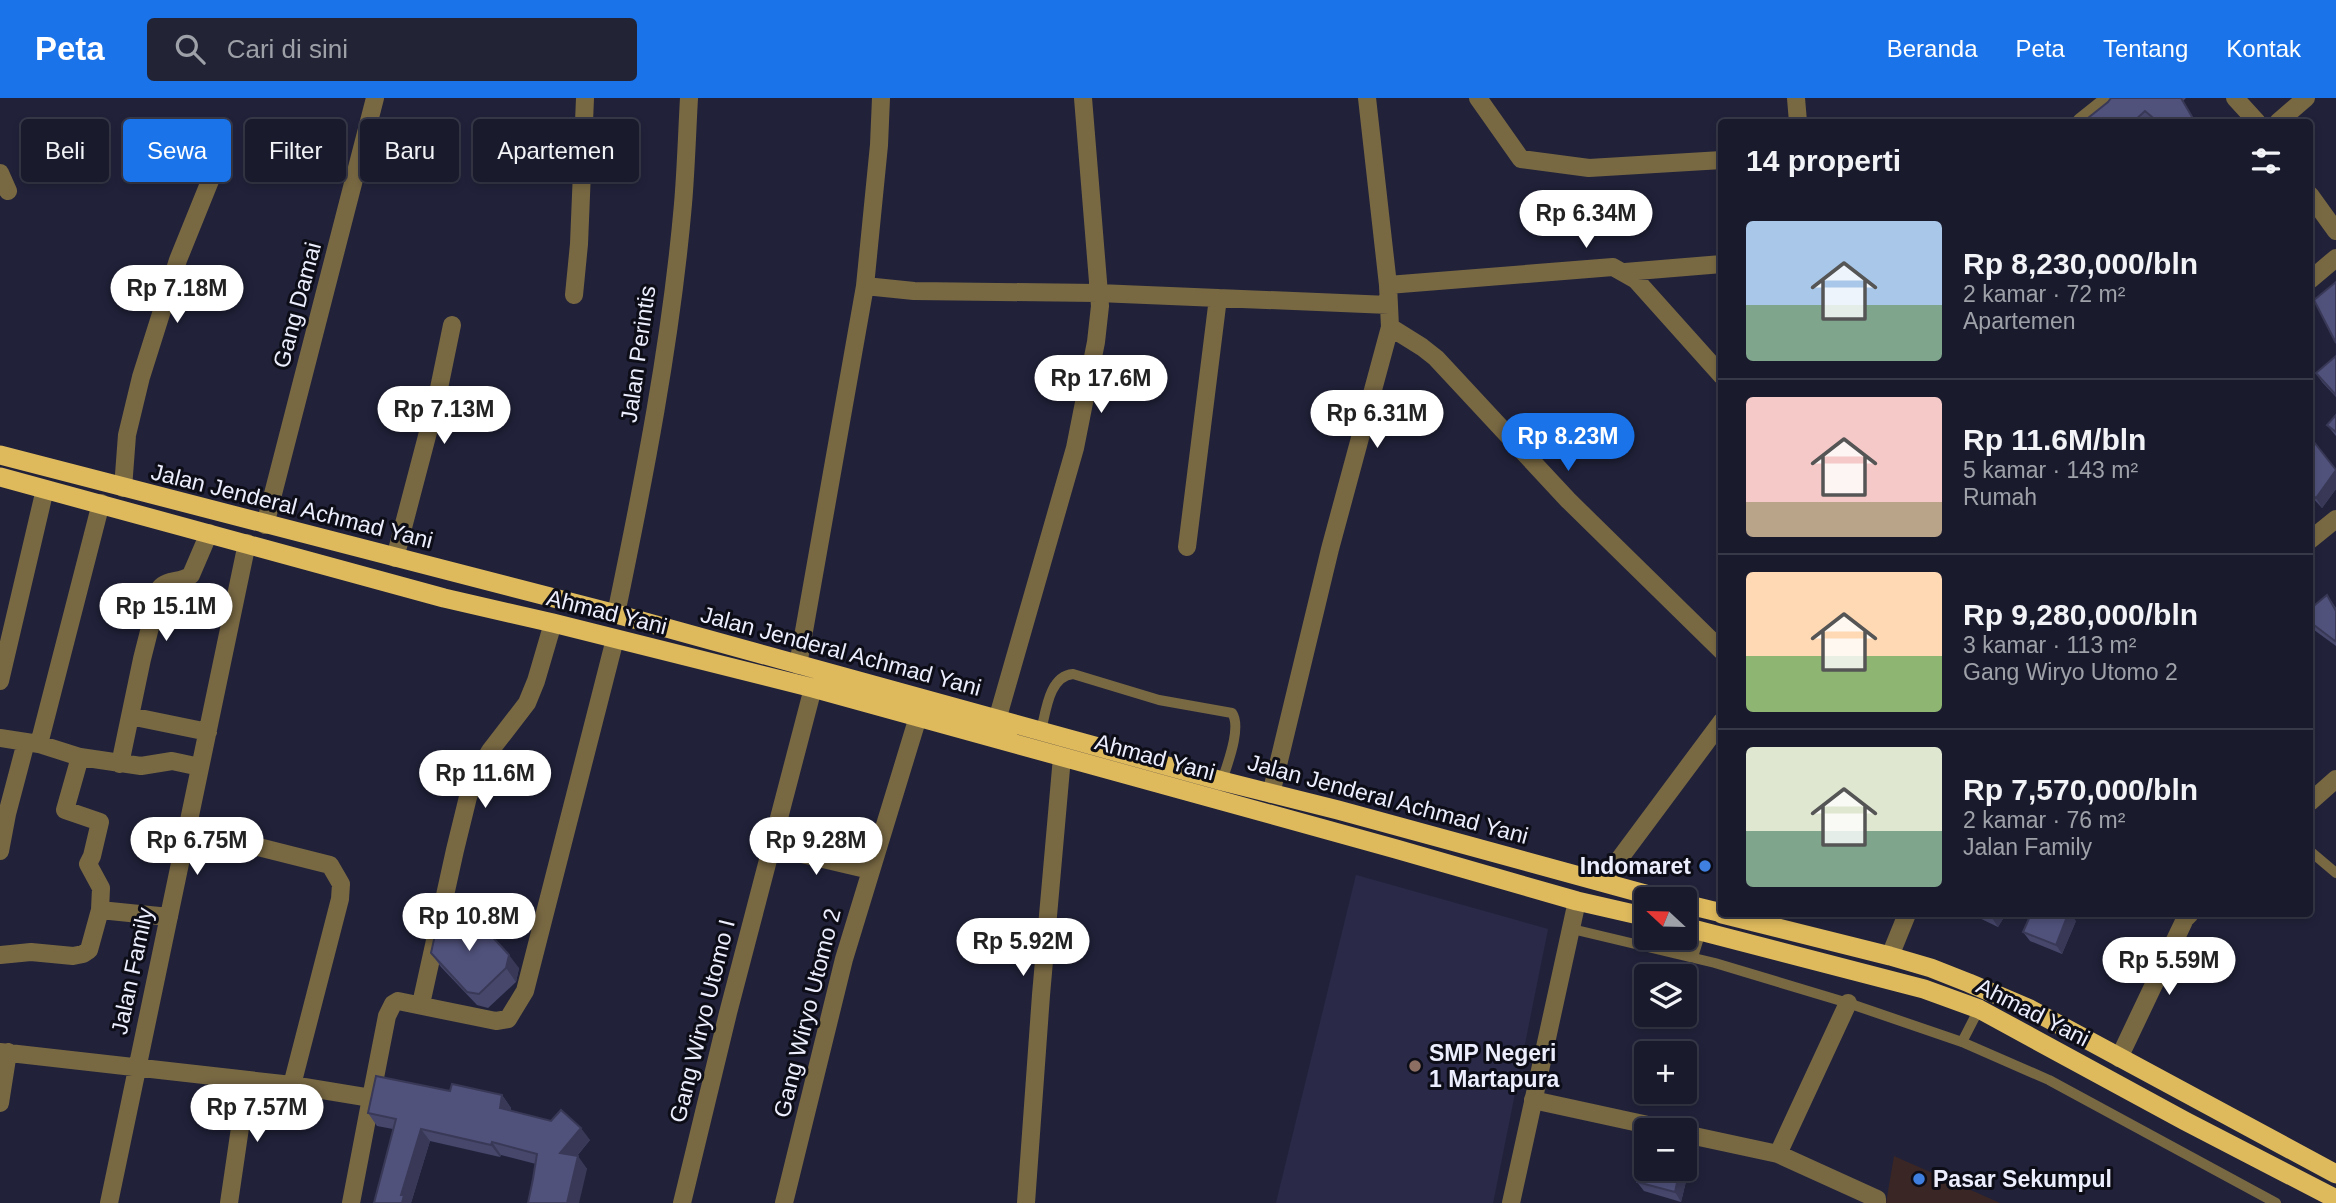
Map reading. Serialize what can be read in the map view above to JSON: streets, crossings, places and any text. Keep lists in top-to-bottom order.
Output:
{
  "streets": {
    "highway": ["Jalan Jenderal Achmad Yani", "Ahmad Yani"],
    "street": [
      "Gang Damai",
      "Jalan Perintis",
      "Jalan Family",
      "Gang Wiryo Utomo 2",
      "Gang Wiryo Utomo I"
    ]
  },
  "crossings": [
    ["Gang Damai", "Jalan Jenderal Achmad Yani"],
    ["Jalan Perintis", "Jalan Jenderal Achmad Yani"],
    ["Jalan Jenderal Achmad Yani", "Ahmad Yani"],
    ["Ahmad Yani", "Jalan Family"],
    ["Ahmad Yani", "Gang Wiryo Utomo 2"],
    ["Ahmad Yani", "Gang Wiryo Utomo I"]
  ],
  "places": ["Indomaret", "SMP Negeri 1 Martapura", "Pasar Sekumpul"],
  "north": "left",
  "page": {
    "header": "Peta",
    "search": "Cari di sini",
    "nav": [
      "Beranda",
      "Peta",
      "Tentang",
      "Kontak"
    ],
    "chip": [
      "Beli",
      "Sewa",
      "Filter",
      "Baru",
      "Apartemen"
    ],
    "heading": "14 properti",
    "price": [
      "Rp 6.34M",
      "Rp 7.18M",
      "Rp 17.6M",
      "Rp 7.13M",
      "Rp 6.31M",
      "Rp 8.23M",
      "Rp 15.1M",
      "Rp 11.6M",
      "Rp 6.75M",
      "Rp 9.28M",
      "Rp 10.8M",
      "Rp 5.92M",
      "Rp 5.59M",
      "Rp 7.57M"
    ],
    "list": [
      {
        "name": "Rp 8,230,000/bln",
        "note": "2 kamar · 72 m² · Apartemen"
      },
      {
        "name": "Rp 11.6M/bln",
        "note": "5 kamar · 143 m² · Rumah"
      },
      {
        "name": "Rp 9,280,000/bln",
        "note": "3 kamar · 113 m² · Gang Wiryo Utomo 2"
      },
      {
        "name": "Rp 7,570,000/bln",
        "note": "2 kamar · 76 m² · Jalan Family"
      }
    ],
    "map_buttons": ["+", "−"]
  }
}
